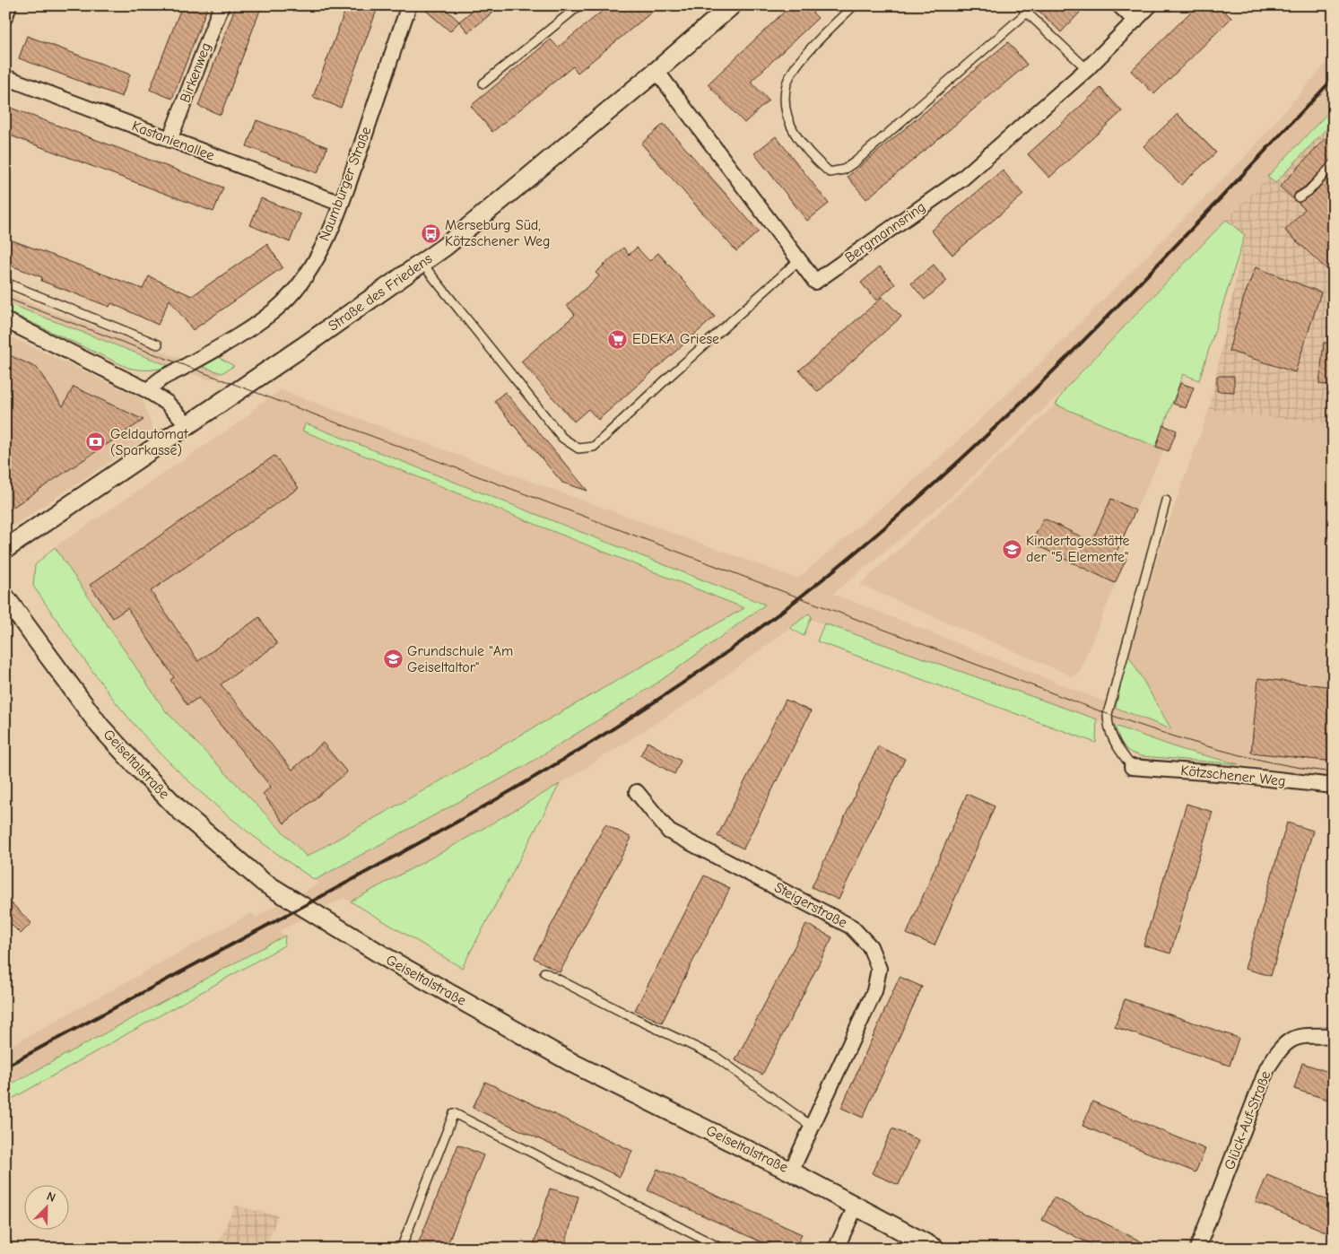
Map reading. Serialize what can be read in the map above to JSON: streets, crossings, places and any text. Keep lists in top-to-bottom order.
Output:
{
  "streets": {
    "street": [
      "Birkenweg",
      "Kastanienallee",
      "Naumburger Straße",
      "Bergmannsring",
      "Straße des Friedens",
      "Geiseltalstraße",
      "Kötzschener Weg",
      "Steigerstraße",
      "Glück-Auf-Straße"
    ]
  },
  "crossings": [
    ["Birkenweg", "Kastanienallee"],
    ["Kastanienallee", "Naumburger Straße"],
    ["Bergmannsring", "Straße des Friedens"],
    ["Geiseltalstraße", "Steigerstraße"]
  ],
  "places": {
    "bus stop": ["Merseburg Süd, Kötzschener Weg"],
    "supermarket": ["EDEKA Griese"],
    "bank": ["Geldautomat (Sparkasse)"],
    "school or university": ["Kindertagesstätte der \"5 Elemente\"", "Grundschule \"Am Geiseltaltor\""]
  },
  "north": "top right"
}
